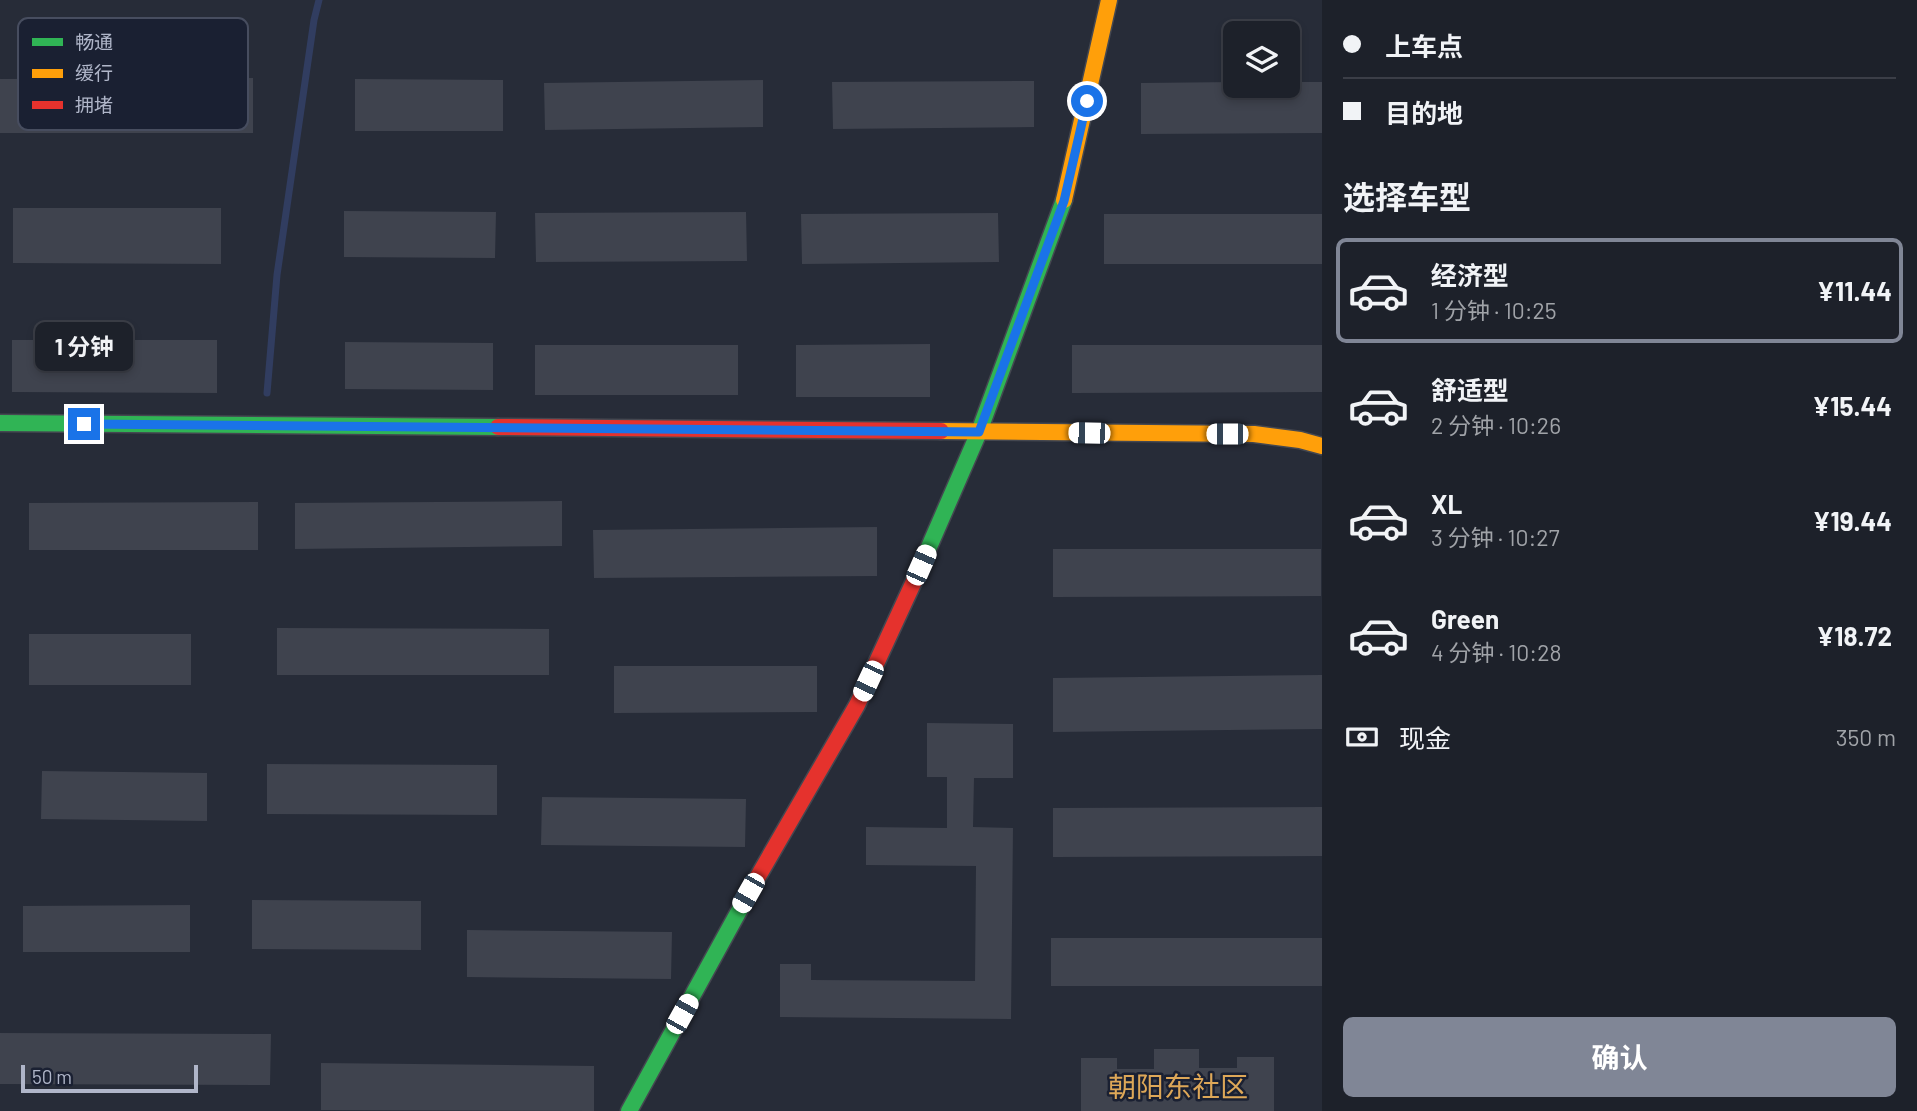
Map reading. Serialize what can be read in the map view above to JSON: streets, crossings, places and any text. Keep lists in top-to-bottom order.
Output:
{
  "districts": ["朝阳东社区"],
  "legend": ["畅通", "缓行", "拥堵"],
  "scale_bar": "50 m",
  "page": {
    "banner": ["上车点", "目的地"],
    "heading": "选择车型",
    "list": [
      {
        "name": "经济型",
        "note": "1 分钟 · 10:25",
        "value": "¥11.44"
      },
      {
        "name": "舒适型",
        "note": "2 分钟 · 10:26",
        "value": "¥15.44"
      },
      {
        "name": "XL",
        "note": "3 分钟 · 10:27",
        "value": "¥19.44"
      },
      {
        "name": "Green",
        "note": "4 分钟 · 10:28",
        "value": "¥18.72"
      }
    ],
    "bubble": "1 分钟",
    "pay": ["现金", "350 m"],
    "buttons": "确认",
    "scale": "50 m"
  }
}
